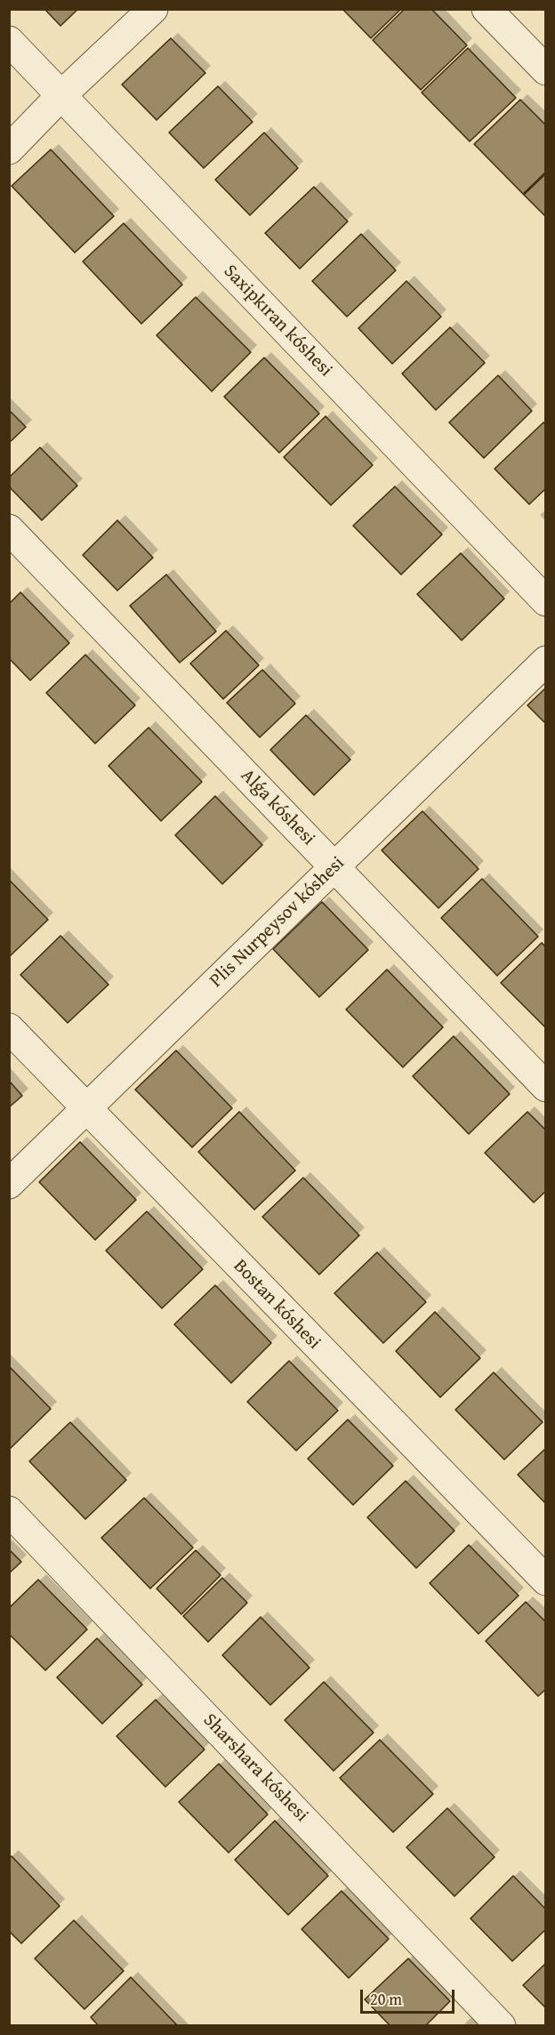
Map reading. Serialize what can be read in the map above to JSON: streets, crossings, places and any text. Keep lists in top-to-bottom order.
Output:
{
  "streets": {
    "street": [
      "Saxipkıran kóshesi",
      "Alǵa kóshesi",
      "Plis Nurpeysov kóshesi",
      "Bostan kóshesi",
      "Sharshara kóshesi"
    ]
  },
  "crossings": [
    ["Alǵa kóshesi", "Plis Nurpeysov kóshesi"],
    ["Plis Nurpeysov kóshesi", "Bostan kóshesi"]
  ],
  "scale_bar": "20 m"
}
